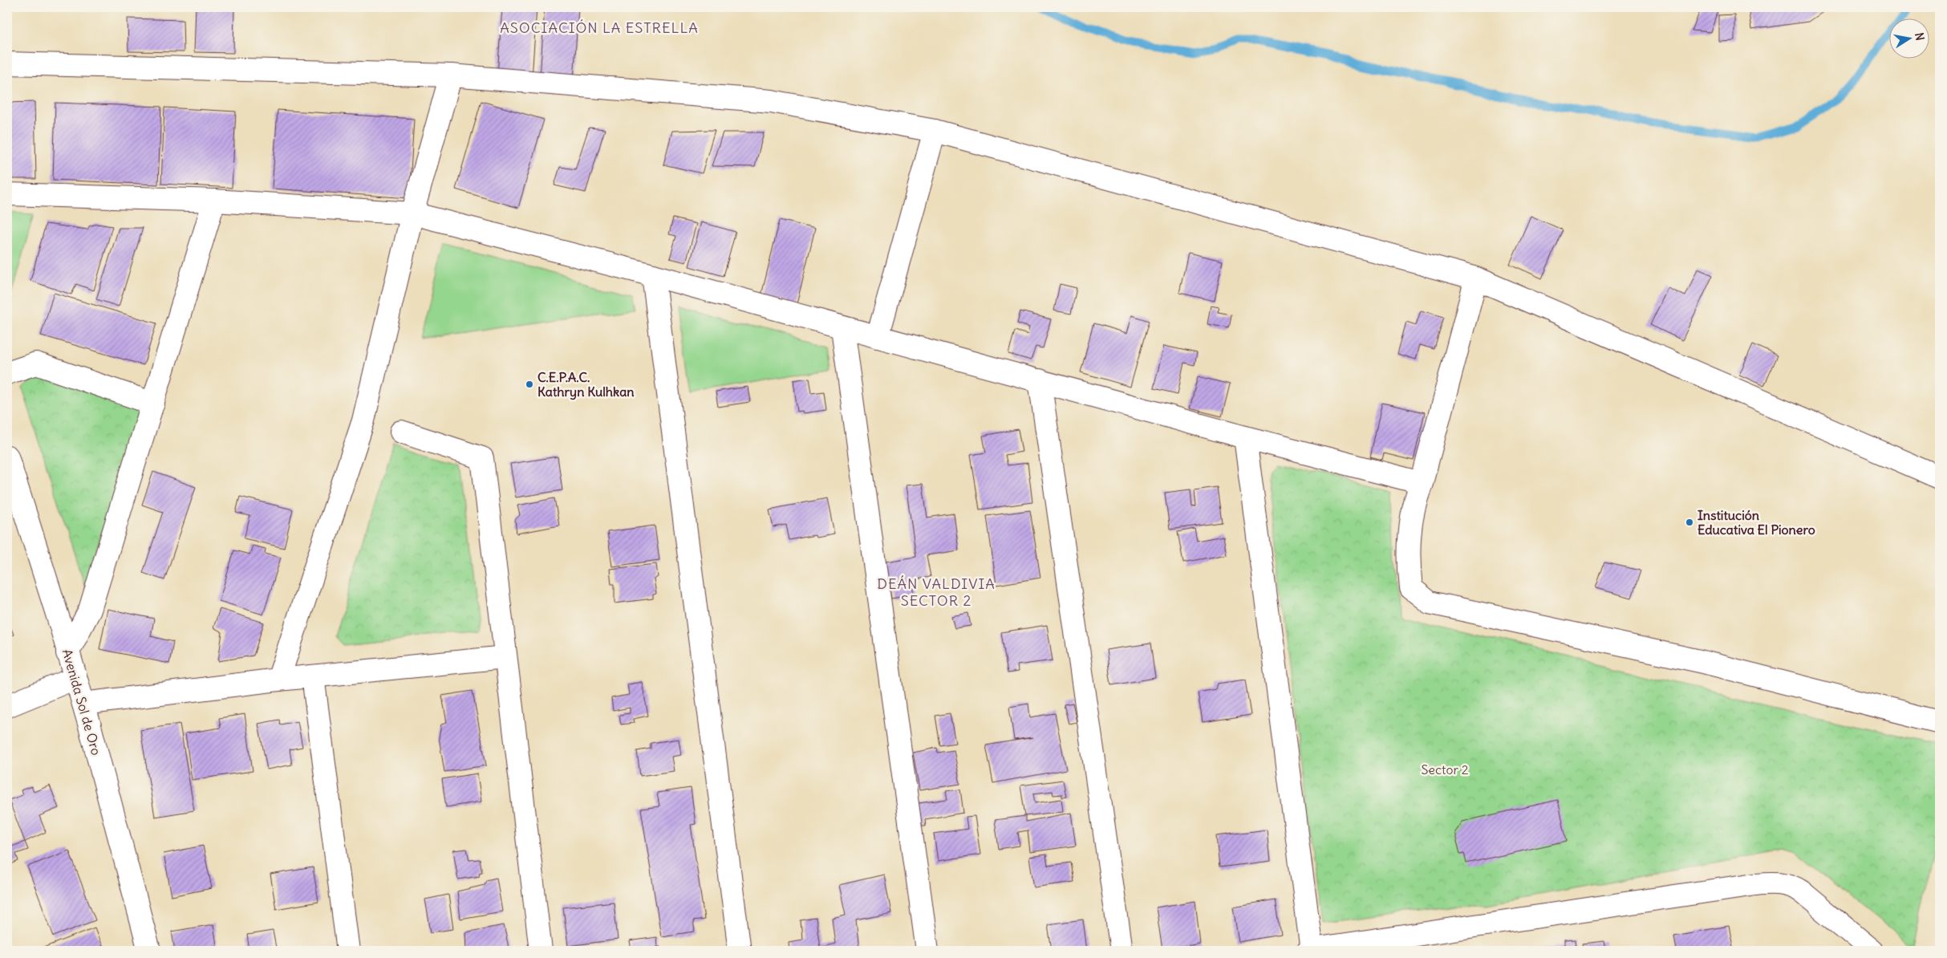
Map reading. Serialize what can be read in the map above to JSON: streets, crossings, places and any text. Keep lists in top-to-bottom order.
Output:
{
  "streets": {
    "street": ["Avenida Sol de Oro"]
  },
  "districts": ["ASOCIACIÓN LA ESTRELLA", "DEÁN VALDIVIA SECTOR 2"],
  "parks": ["Sector 2"],
  "places": ["C.E.P.A.C. Kathryn Kulhkan", "Institución Educativa El Pionero"],
  "north": "right"
}
